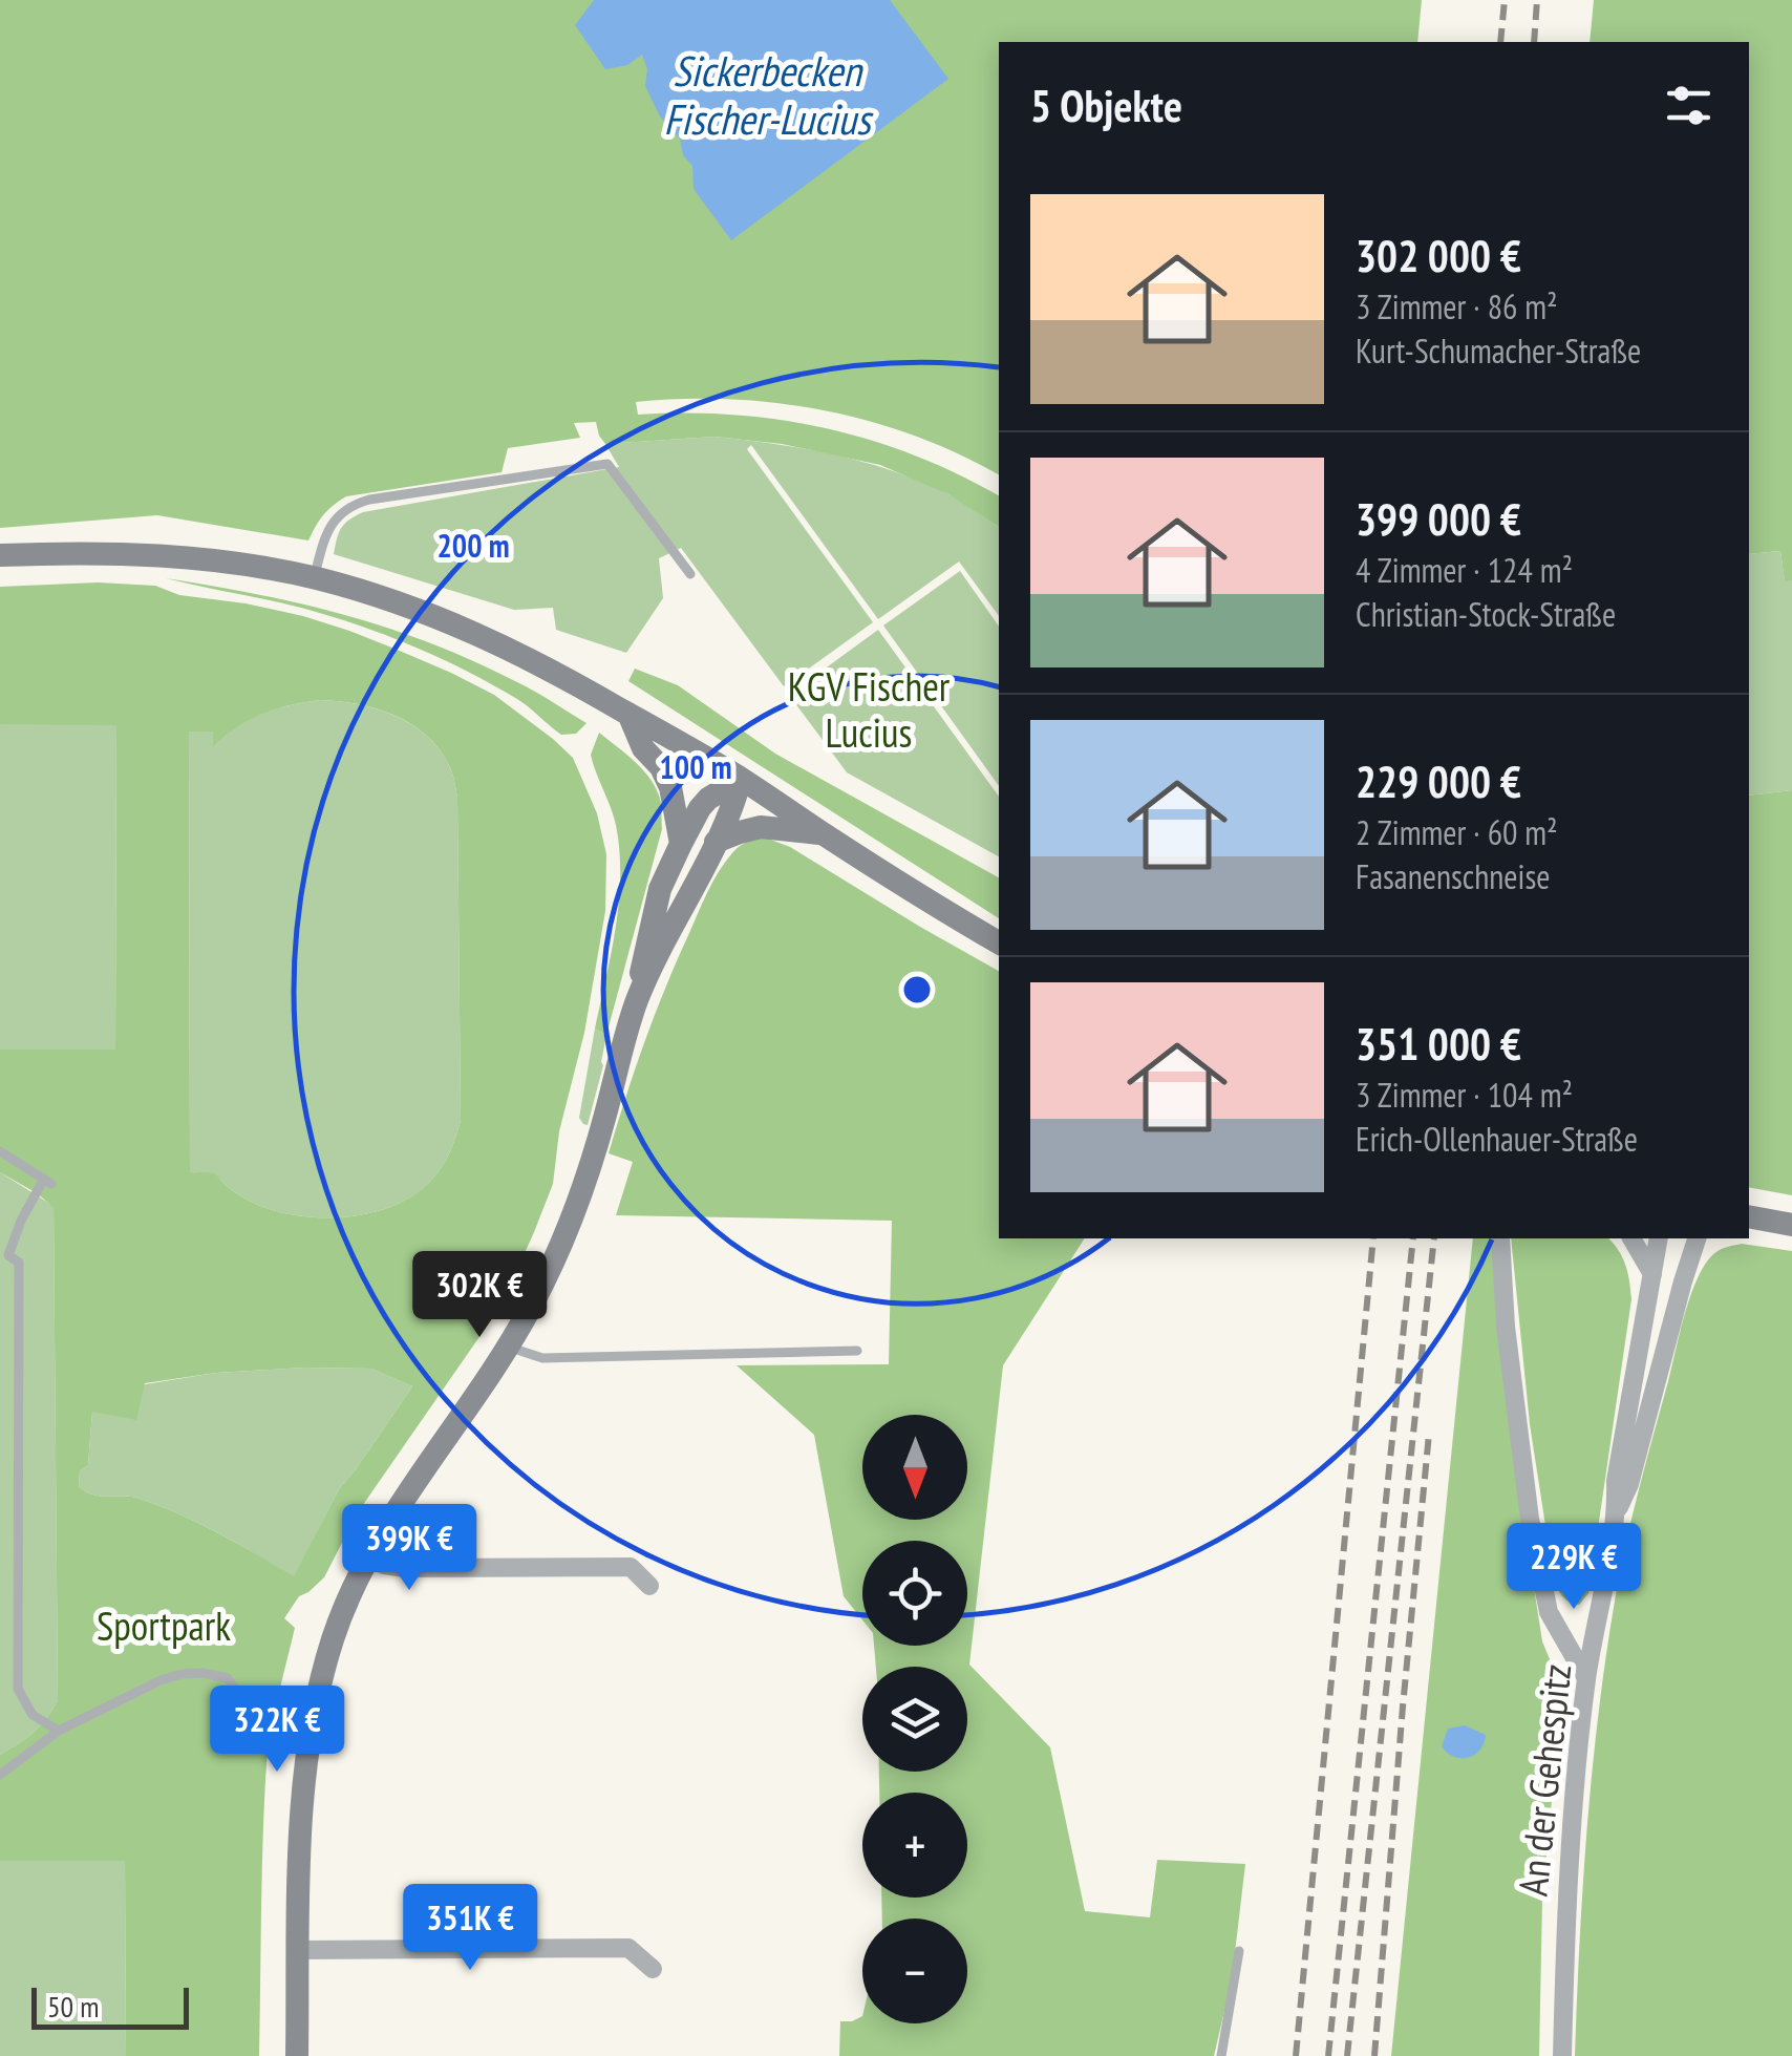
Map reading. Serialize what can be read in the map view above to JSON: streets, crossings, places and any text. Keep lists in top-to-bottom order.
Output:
{
  "streets": {
    "street": ["An der Gehespitz"]
  },
  "water": ["Sickerbecken Fischer-Lucius"],
  "parks": ["KGV Fischer Lucius", "Sportpark"],
  "scale_bar": "50 m",
  "north": "bottom",
  "page": {
    "heading": "5 Objekte",
    "list": [
      {
        "name": "302 000 €",
        "note": "3 Zimmer · 86 m² · Kurt-Schumacher-Straße"
      },
      {
        "name": "399 000 €",
        "note": "4 Zimmer · 124 m² · Christian-Stock-Straße"
      },
      {
        "name": "229 000 €",
        "note": "2 Zimmer · 60 m² · Fasanenschneise"
      },
      {
        "name": "351 000 €",
        "note": "3 Zimmer · 104 m² · Erich-Ollenhauer-Straße"
      }
    ],
    "price": [
      "302K €",
      "399K €",
      "229K €",
      "322K €",
      "351K €"
    ],
    "map_buttons": ["+", "−"],
    "scale": "50 m"
  },
  "rings": ["200 m", "100 m"]
}
